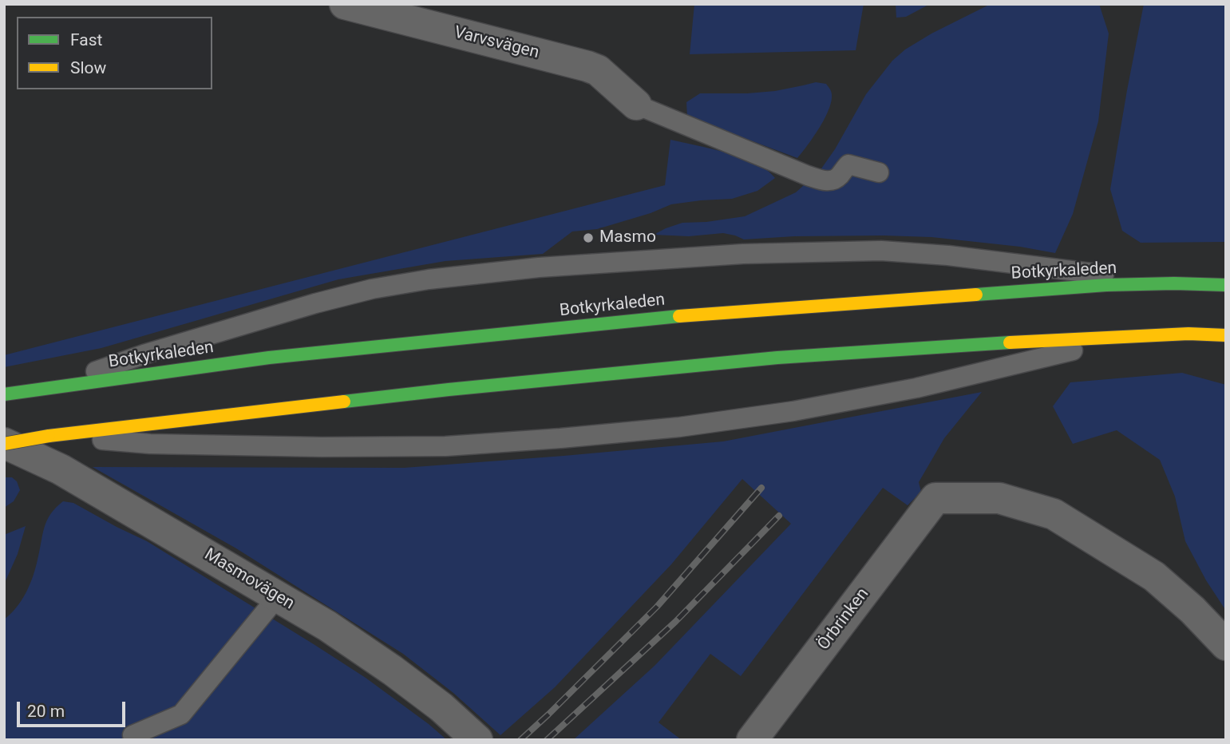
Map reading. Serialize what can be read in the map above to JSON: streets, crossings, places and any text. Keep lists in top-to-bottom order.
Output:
{
  "streets": {
    "main road": ["Botkyrkaleden"],
    "street": ["Varvsvägen", "Masmovägen", "Örbrinken"]
  },
  "places": ["Masmo"],
  "legend": ["Fast", "Slow"],
  "scale_bar": "20 m"
}
